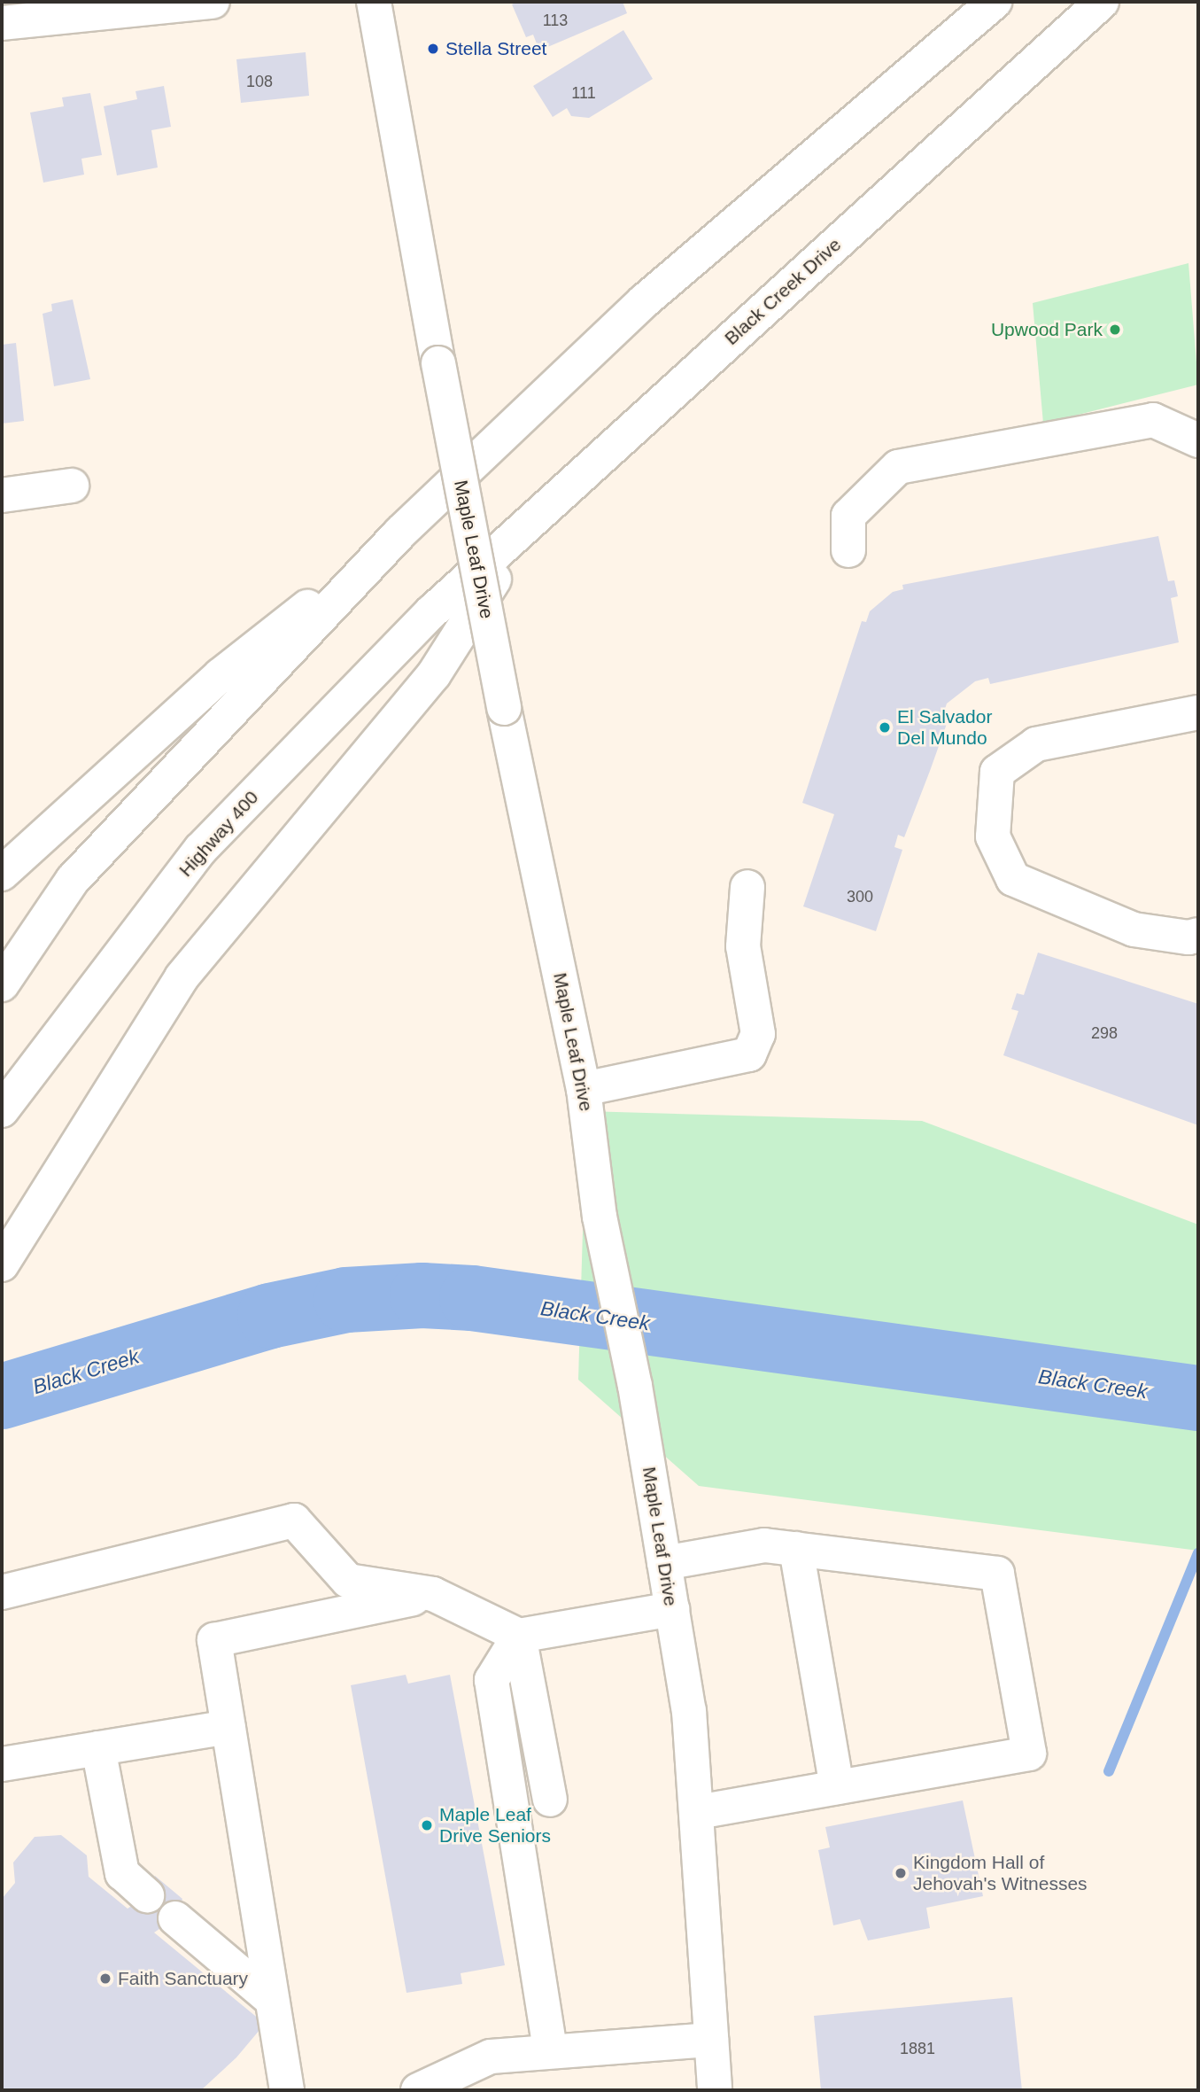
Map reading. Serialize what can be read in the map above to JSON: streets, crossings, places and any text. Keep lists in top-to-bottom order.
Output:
{
  "streets": {
    "main road": ["Black Creek Drive", "Maple Leaf Drive", "Highway 400"]
  },
  "crossings": [
    ["Black Creek Drive", "Highway 400"]
  ],
  "water": ["Black Creek"],
  "places": [
    "Stella Street",
    "Upwood Park",
    "El Salvador Del Mundo",
    "Maple Leaf Drive Seniors",
    "Kingdom Hall of Jehovah's Witnesses",
    "Faith Sanctuary"
  ],
  "house_numbers": [
    "113",
    "108",
    "111",
    "300",
    "298",
    "1881"
  ]
}
